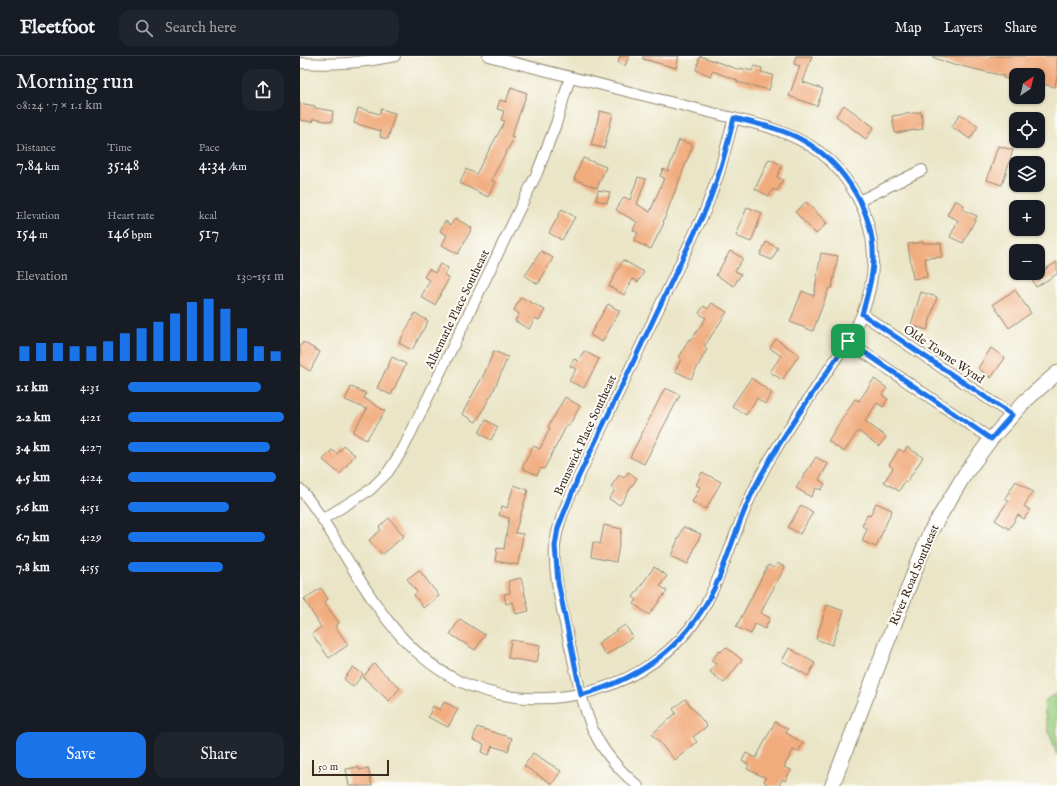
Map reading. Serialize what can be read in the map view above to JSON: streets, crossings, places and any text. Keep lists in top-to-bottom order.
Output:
{
  "streets": {
    "main road": ["River Road Southeast"],
    "street": ["Albemarle Place Southeast", "Olde Towne Wynd", "Brunswick Place Southeast"]
  },
  "crossings": [
    ["Olde Towne Wynd", "River Road Southeast"]
  ],
  "scale_bar": "50 m",
  "north": "top right",
  "page": {
    "header": "Fleetfoot",
    "search": "Search here",
    "nav": ["Map", "Layers", "Share"],
    "heading": ["Morning run", "08:24 · 7 × 1.1 km"],
    "map_buttons": ["+", "−"],
    "stats": [
      ["Distance", "7.84 km"],
      ["Time", "35:48"],
      ["Pace", "4:34 /km"],
      ["Elevation", "154 m"],
      ["Heart rate", "146 bpm"],
      ["kcal", "517"]
    ],
    "chart": ["Elevation", "130–151 m"],
    "list": [
      {
        "name": "1.1 km",
        "note": "4:31"
      },
      {
        "name": "2.2 km",
        "note": "4:21"
      },
      {
        "name": "3.4 km",
        "note": "4:27"
      },
      {
        "name": "4.5 km",
        "note": "4:24"
      },
      {
        "name": "5.6 km",
        "note": "4:51"
      },
      {
        "name": "6.7 km",
        "note": "4:29"
      },
      {
        "name": "7.8 km",
        "note": "4:55"
      }
    ],
    "buttons": ["Save", "Share"],
    "scale": "50 m"
  }
}
